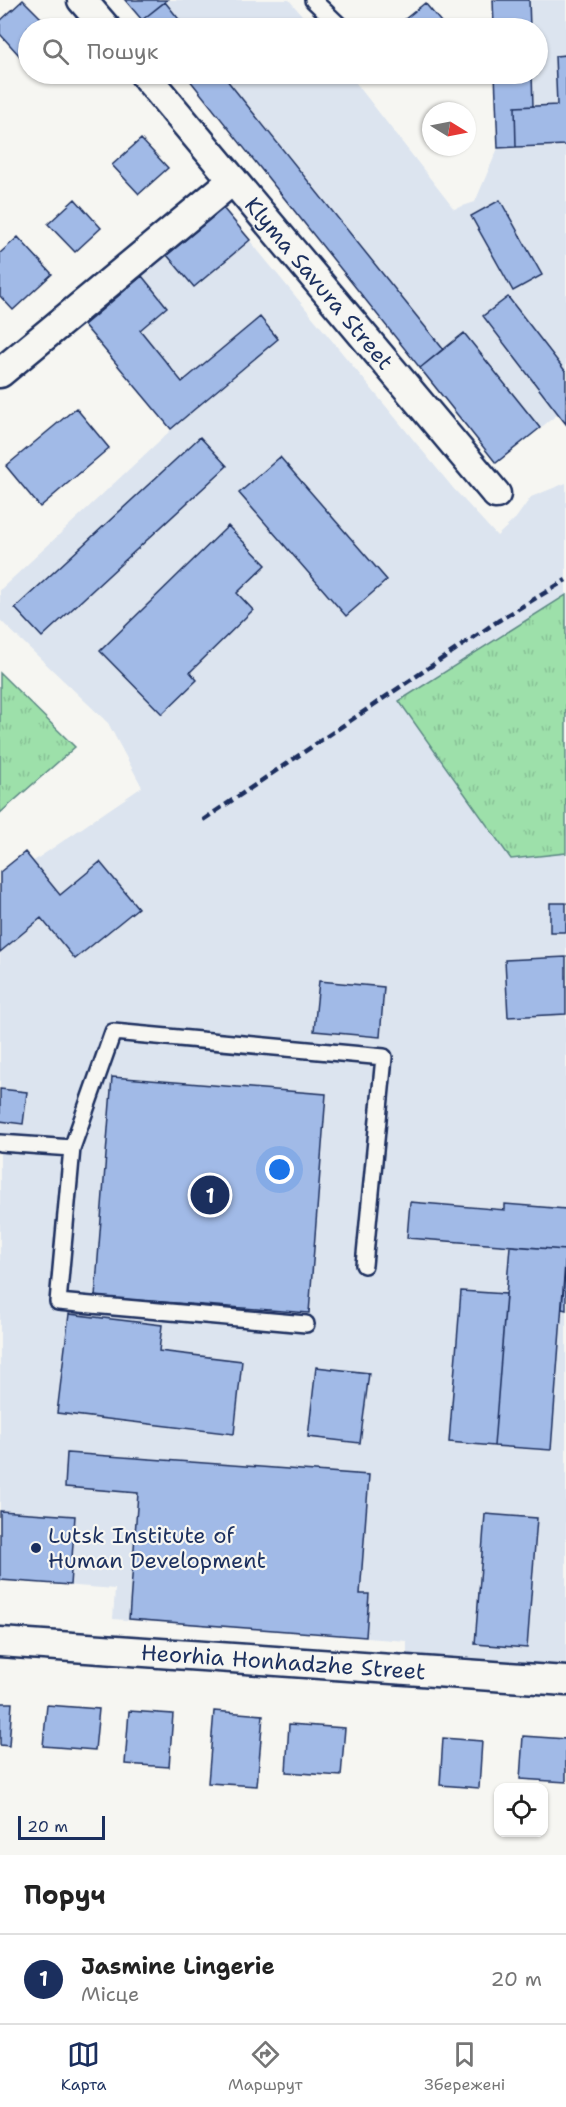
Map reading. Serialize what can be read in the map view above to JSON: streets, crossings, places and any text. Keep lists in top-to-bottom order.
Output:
{
  "streets": {
    "street": ["Klyma Savura Street", "Heorhia Honhadzhe Street"]
  },
  "places": ["Lutsk Institute of Human Development"],
  "scale_bar": "20 m",
  "north": "right",
  "page": {
    "search": "Пошук",
    "pins": "1",
    "scale": "20 m",
    "heading": "Поруч",
    "list": [
      {
        "mark": "1",
        "name": "Jasmine Lingerie",
        "note": "Місце",
        "value": "20 m"
      }
    ],
    "nav": ["Карта", "Маршрут", "Збережені"]
  }
}
